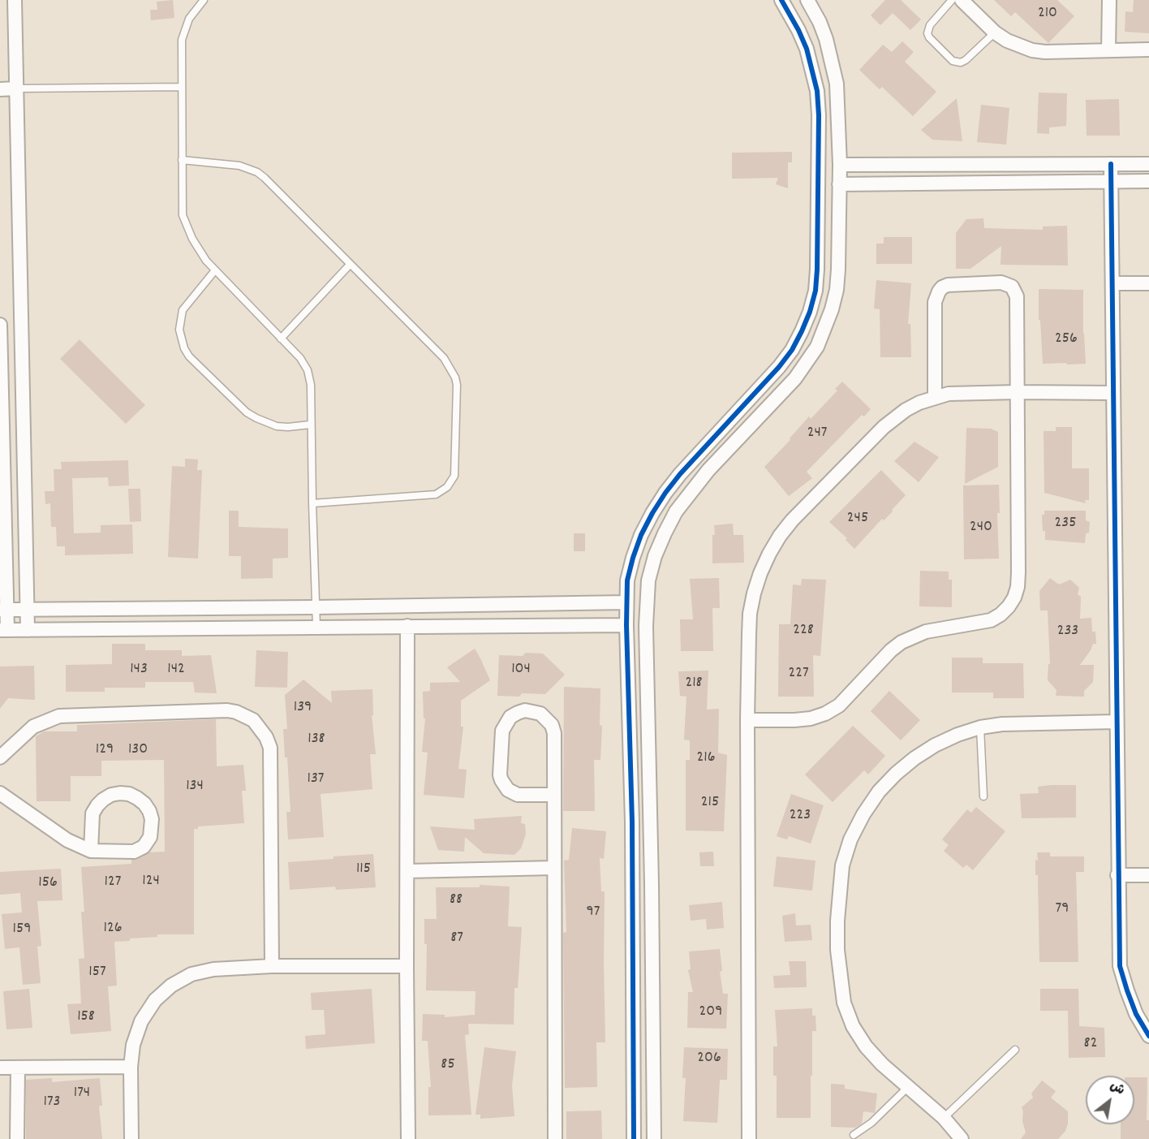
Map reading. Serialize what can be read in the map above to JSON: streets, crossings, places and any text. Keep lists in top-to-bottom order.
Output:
{
  "house_numbers": [
    "210",
    "256",
    "247",
    "245",
    "235",
    "240",
    "228",
    "233",
    "143",
    "142",
    "104",
    "227",
    "218",
    "139",
    "138",
    "129",
    "130",
    "216",
    "137",
    "134",
    "215",
    "223",
    "115",
    "124",
    "127",
    "156",
    "88",
    "79",
    "97",
    "126",
    "159",
    "87",
    "157",
    "209",
    "158",
    "82",
    "206",
    "85",
    "174",
    "173"
  ],
  "north": "top right"
}
